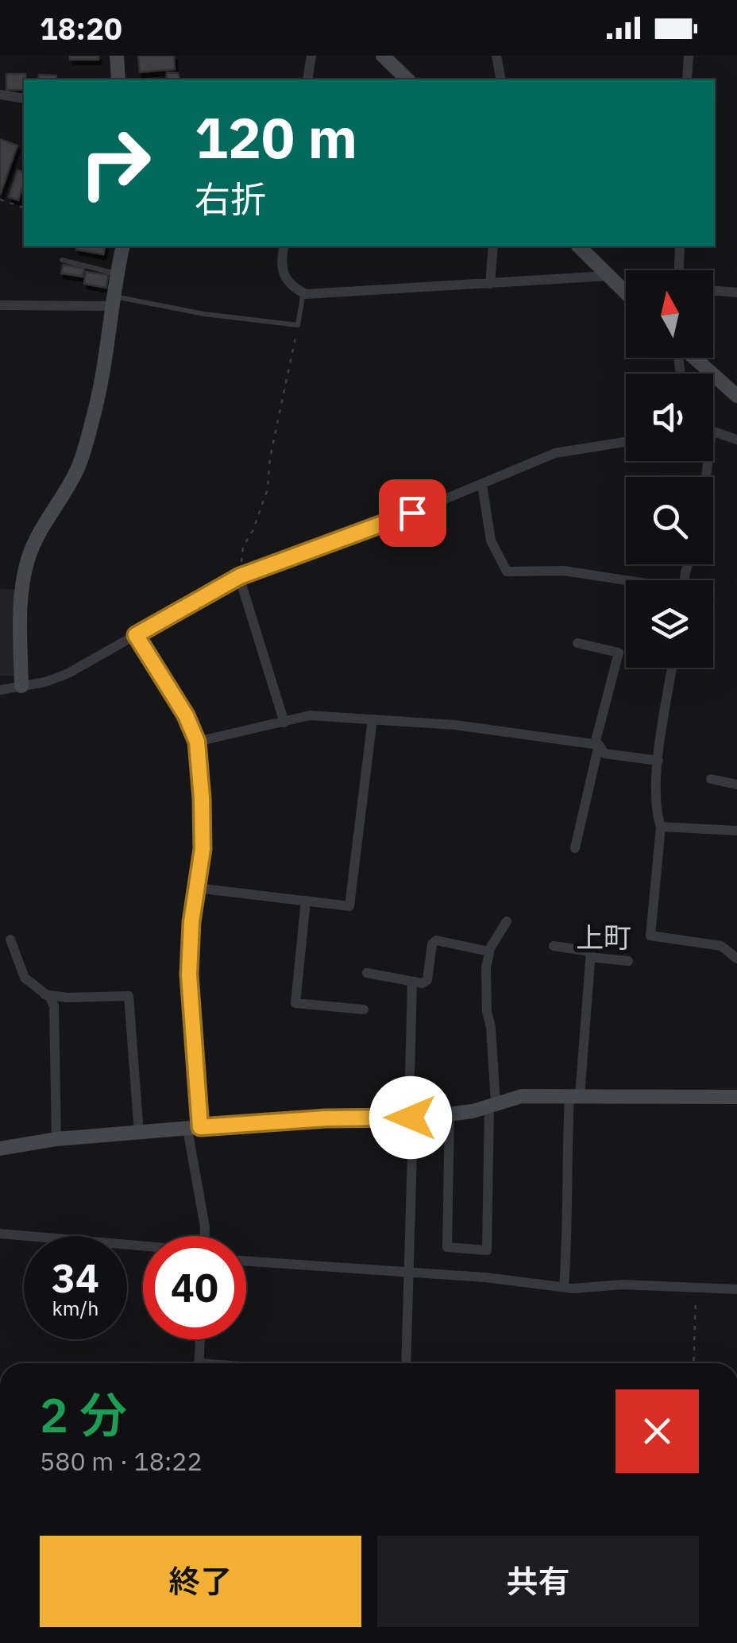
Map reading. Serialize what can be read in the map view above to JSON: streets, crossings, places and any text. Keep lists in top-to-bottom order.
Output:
{
  "districts": ["上町"],
  "north": "top",
  "page": {
    "status": "18:20",
    "turn": ["120 m", "右折"],
    "speed": "34 km/h",
    "limit": "40",
    "heading": ["2 分", "580 m · 18:22"],
    "buttons": ["終了", "共有"]
  }
}
